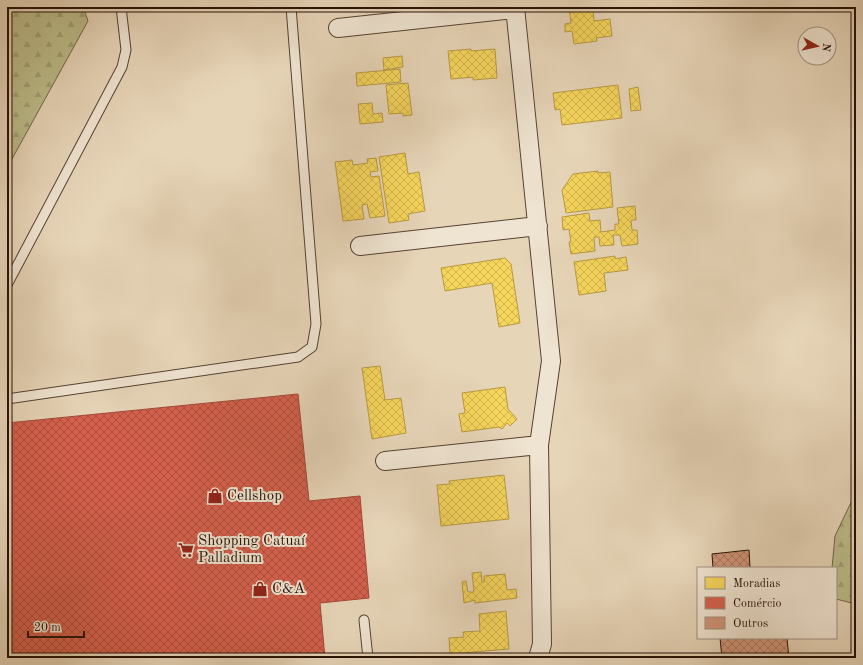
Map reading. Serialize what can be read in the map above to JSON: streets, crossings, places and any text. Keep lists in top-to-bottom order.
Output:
{
  "places": {
    "shop": ["Cellshop", "C&A"],
    "supermarket": ["Shopping Catuaí Palladium"]
  },
  "legend": ["Moradias", "Comércio", "Outros"],
  "scale_bar": "20 m",
  "north": "right"
}
